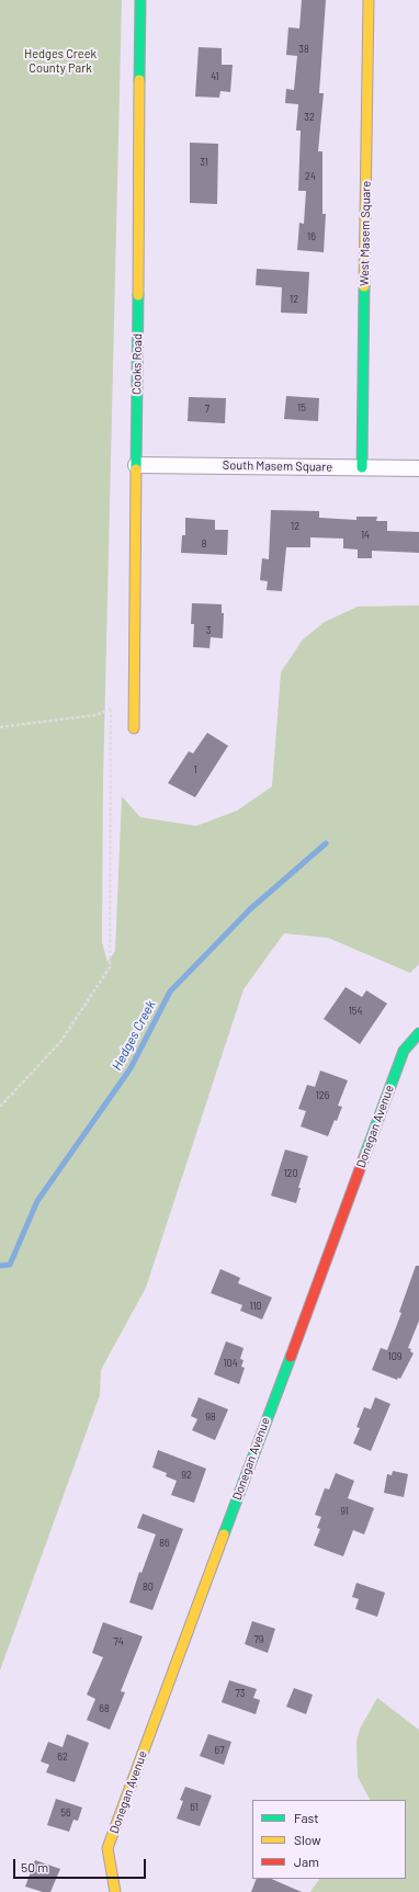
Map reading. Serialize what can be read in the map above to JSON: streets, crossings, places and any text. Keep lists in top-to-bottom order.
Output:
{
  "streets": {
    "street": [
      "West Masem Square",
      "Cooks Road",
      "South Masem Square",
      "Donegan Avenue"
    ]
  },
  "crossings": [
    ["West Masem Square", "South Masem Square"],
    ["Cooks Road", "South Masem Square"]
  ],
  "water": ["Hedges Creek"],
  "parks": ["Hedges Creek County Park"],
  "house_numbers": [
    "38",
    "41",
    "32",
    "31",
    "24",
    "16",
    "12",
    "15",
    "7",
    "12",
    "14",
    "8",
    "3",
    "1",
    "154",
    "126",
    "120",
    "110",
    "109",
    "104",
    "98",
    "92",
    "91",
    "86",
    "80",
    "79",
    "74",
    "73",
    "68",
    "67",
    "62",
    "61",
    "56"
  ],
  "legend": ["Fast", "Slow", "Jam"],
  "scale_bar": "50 m"
}
